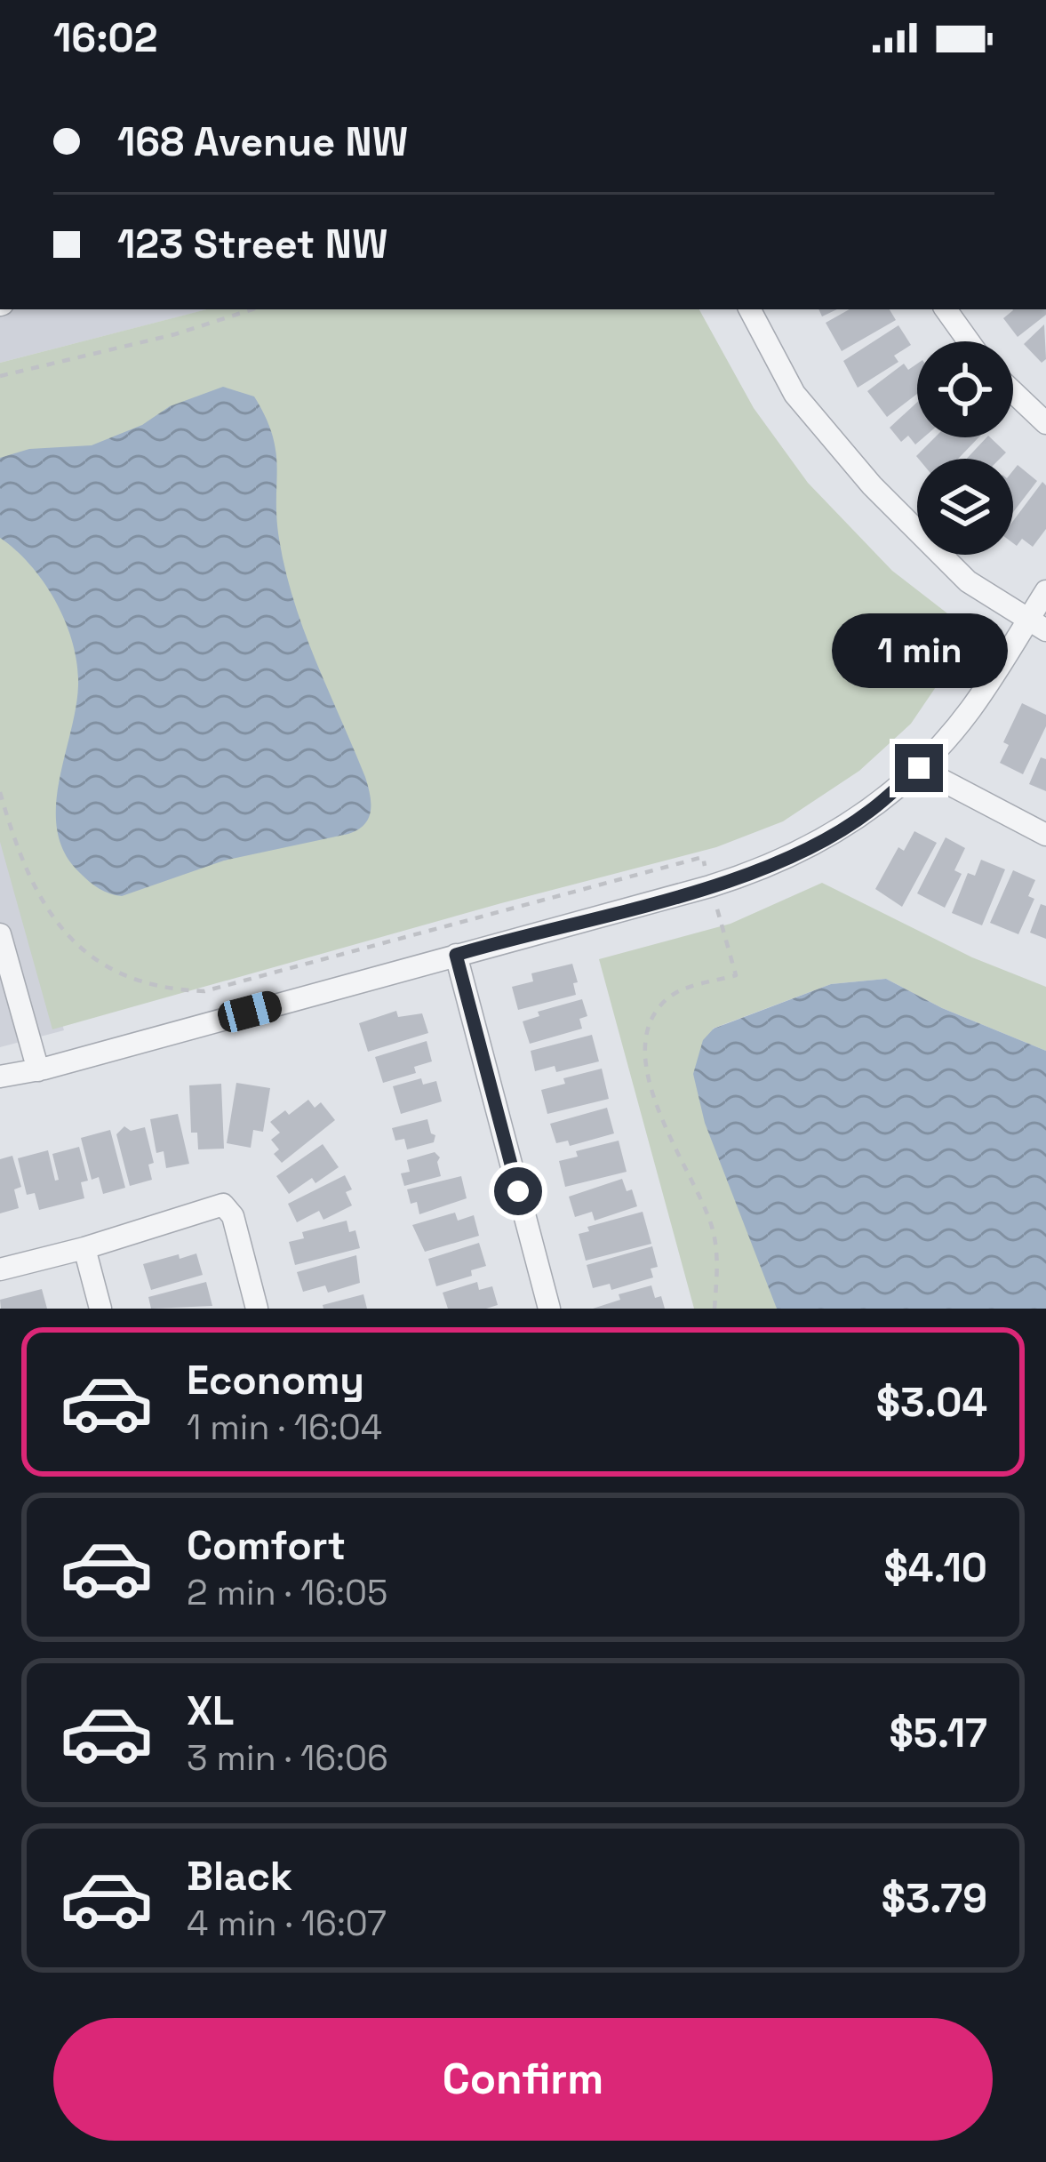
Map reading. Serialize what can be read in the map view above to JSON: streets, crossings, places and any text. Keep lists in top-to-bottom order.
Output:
{
  "page": {
    "status": "16:02",
    "banner": ["168 Avenue NW", "123 Street NW"],
    "bubble": "1 min",
    "list": [
      {
        "name": "Economy",
        "note": "1 min · 16:04",
        "value": "$3.04"
      },
      {
        "name": "Comfort",
        "note": "2 min · 16:05",
        "value": "$4.10"
      },
      {
        "name": "XL",
        "note": "3 min · 16:06",
        "value": "$5.17"
      },
      {
        "name": "Black",
        "note": "4 min · 16:07",
        "value": "$3.79"
      }
    ],
    "buttons": "Confirm"
  }
}
